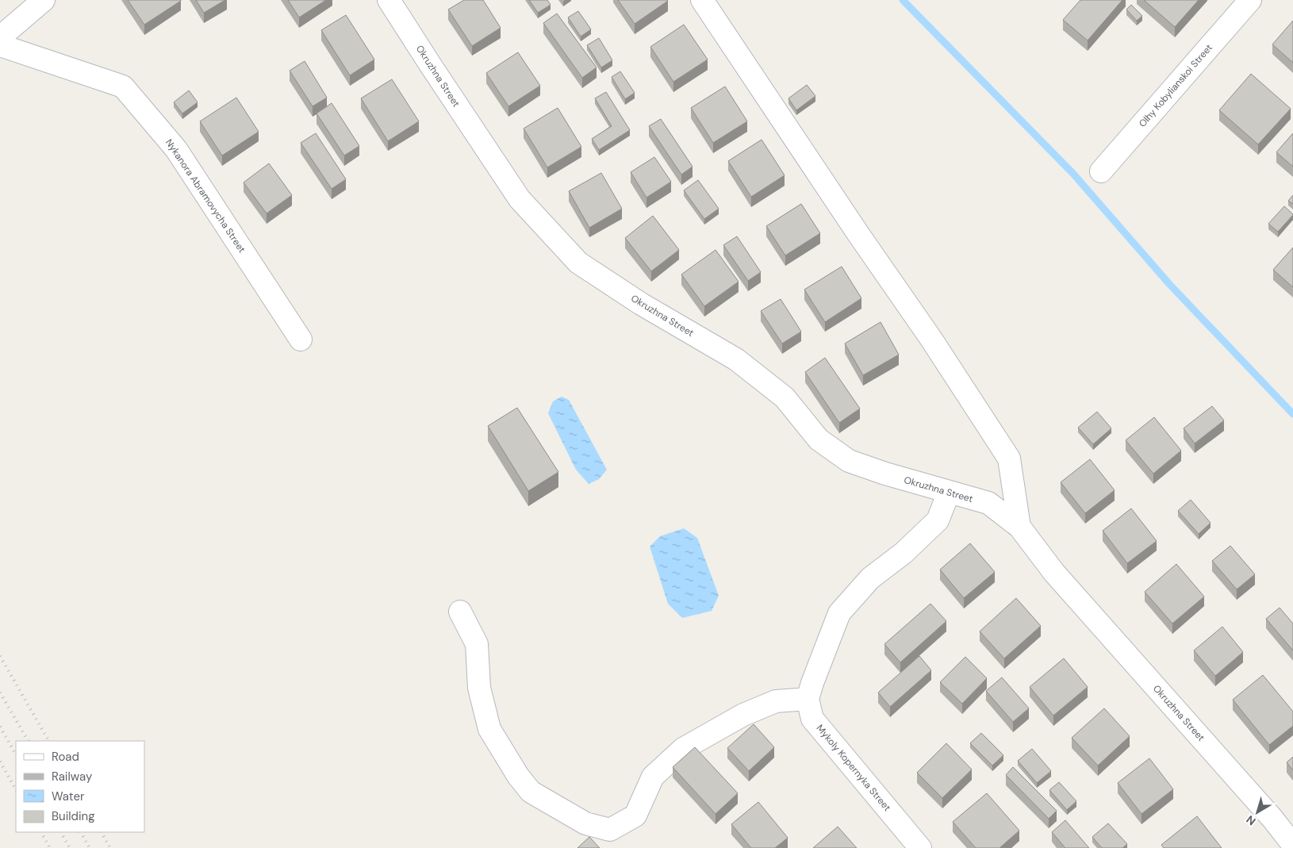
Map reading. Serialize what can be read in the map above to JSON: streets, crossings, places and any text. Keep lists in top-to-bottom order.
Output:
{
  "streets": {
    "street": [
      "Okruzhna Street",
      "Olhy Kobylianskoi Street",
      "Nykanora Abramovycha Street",
      "Mykoly Kopernyka Street"
    ]
  },
  "legend": [
    "Road",
    "Railway",
    "Water",
    "Building"
  ],
  "north": "bottom left"
}
